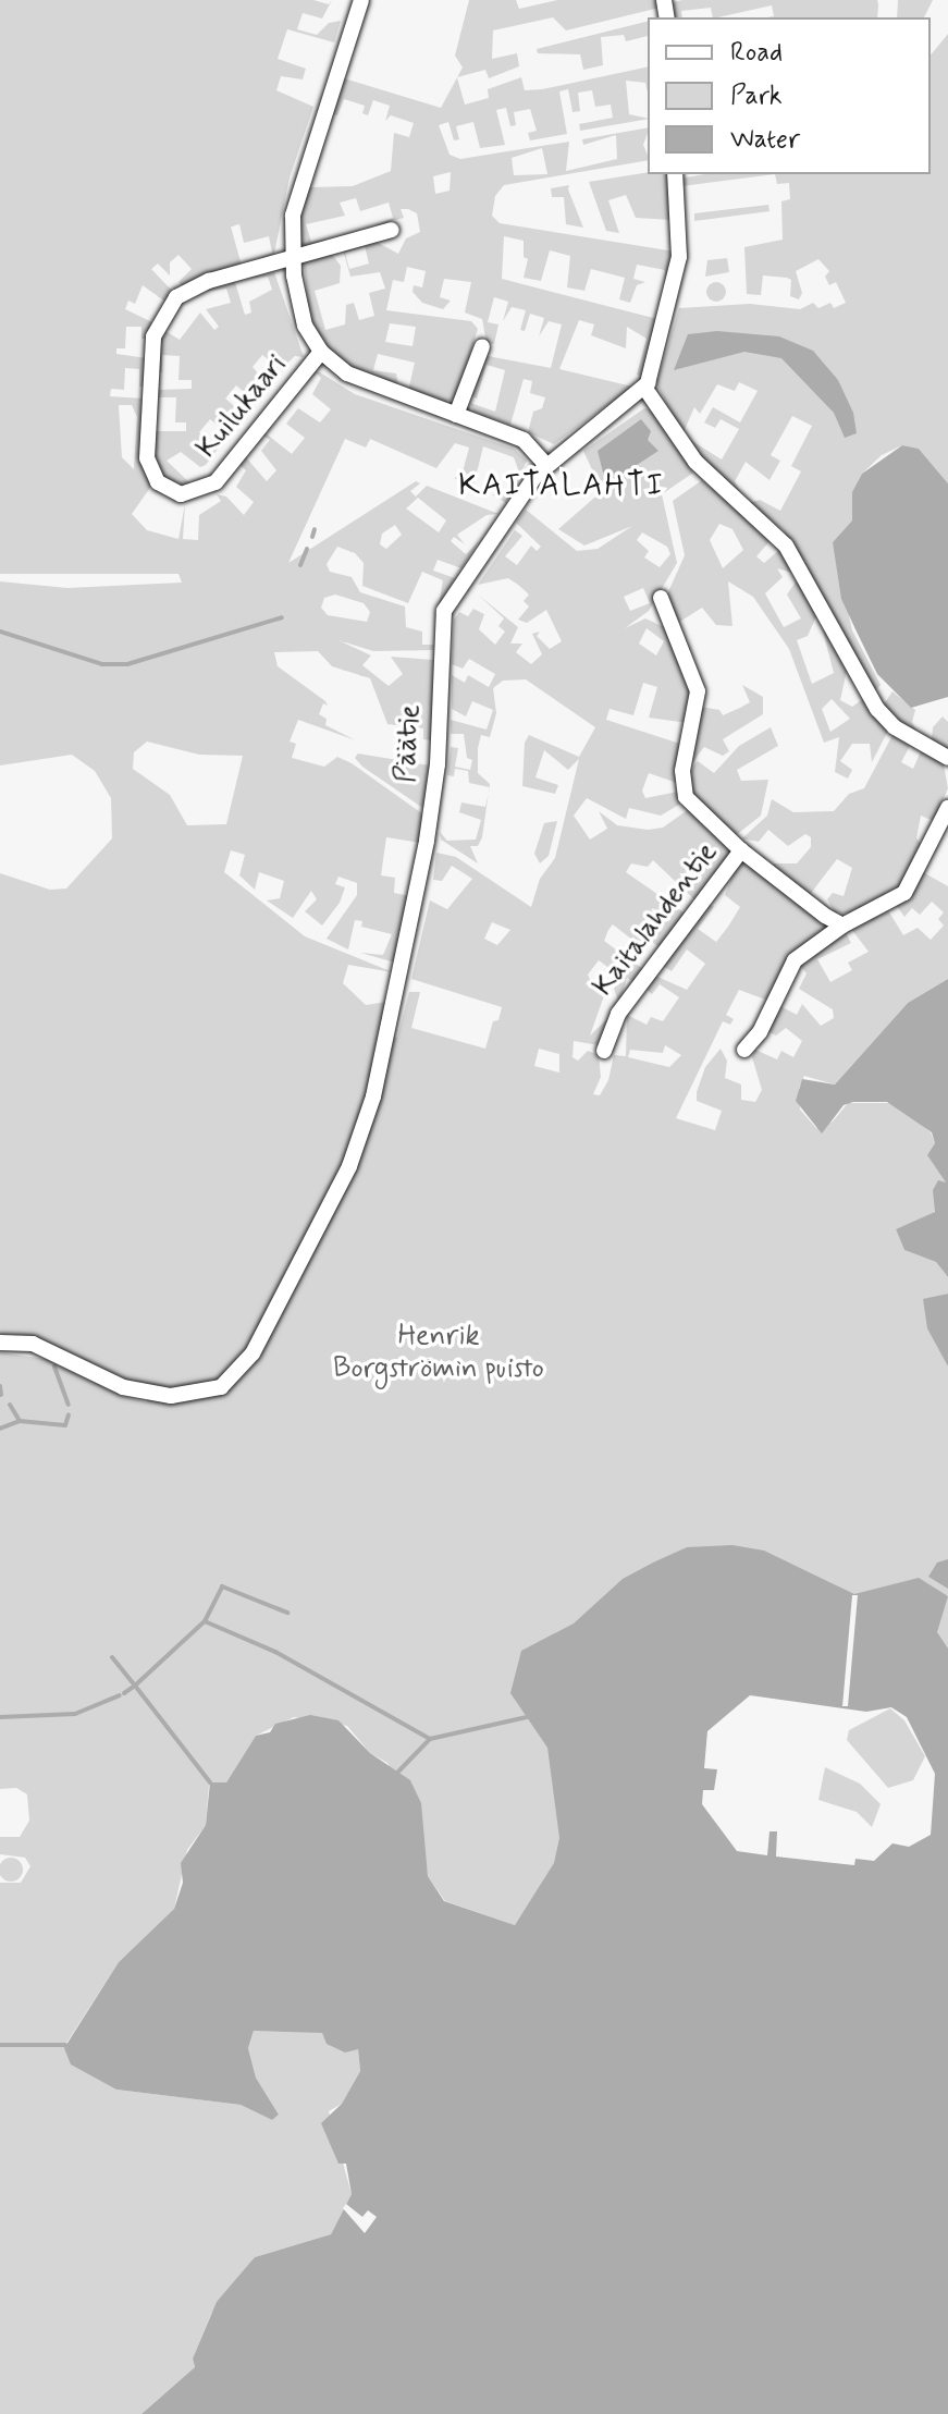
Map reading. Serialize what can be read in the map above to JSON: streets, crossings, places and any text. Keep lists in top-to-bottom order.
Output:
{
  "streets": {
    "street": ["Kuilukaari", "Päätie", "Kaitalahdentie"]
  },
  "districts": ["KAITALAHTI"],
  "parks": ["Henrik Borgströmin puisto"],
  "legend": ["Road", "Park", "Water"]
}
